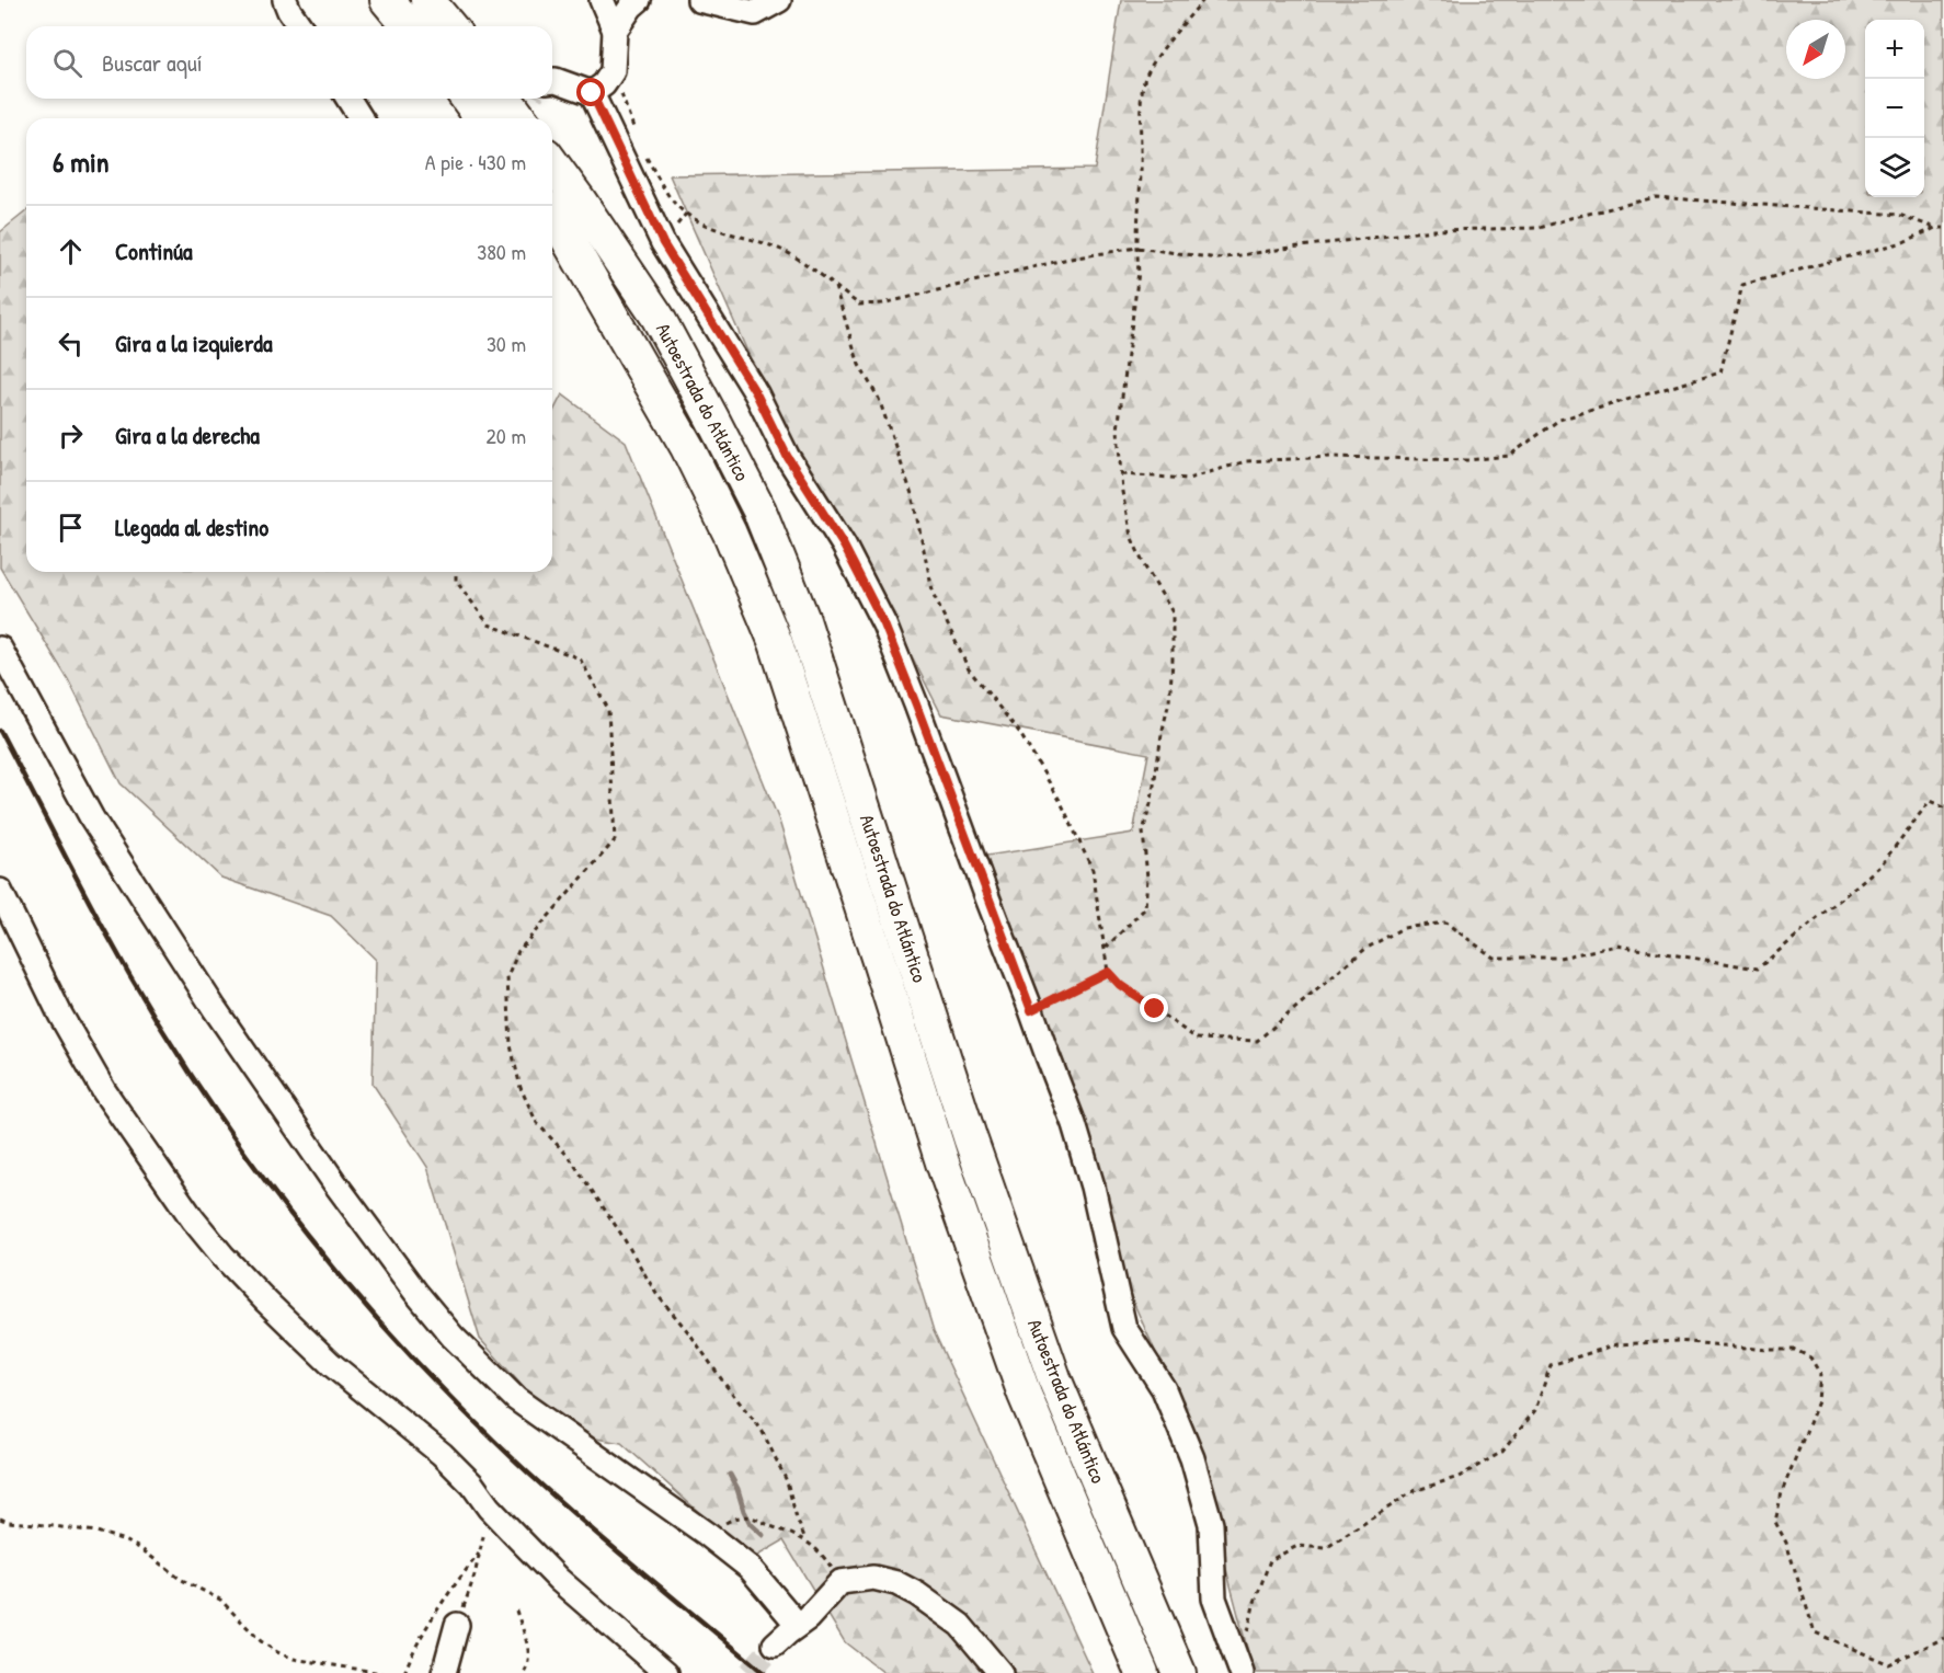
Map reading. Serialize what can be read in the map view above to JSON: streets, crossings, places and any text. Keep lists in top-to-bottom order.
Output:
{
  "streets": {
    "highway": ["Autoestrada do Atlántico"]
  },
  "north": "bottom left",
  "page": {
    "map_buttons": ["+", "−"],
    "search": "Buscar aquí",
    "heading": ["6 min", "A pie · 430 m"],
    "list": [
      ["Continúa", "380 m"],
      ["Gira a la izquierda", "30 m"],
      ["Gira a la derecha", "20 m"],
      "Llegada al destino"
    ]
  }
}
